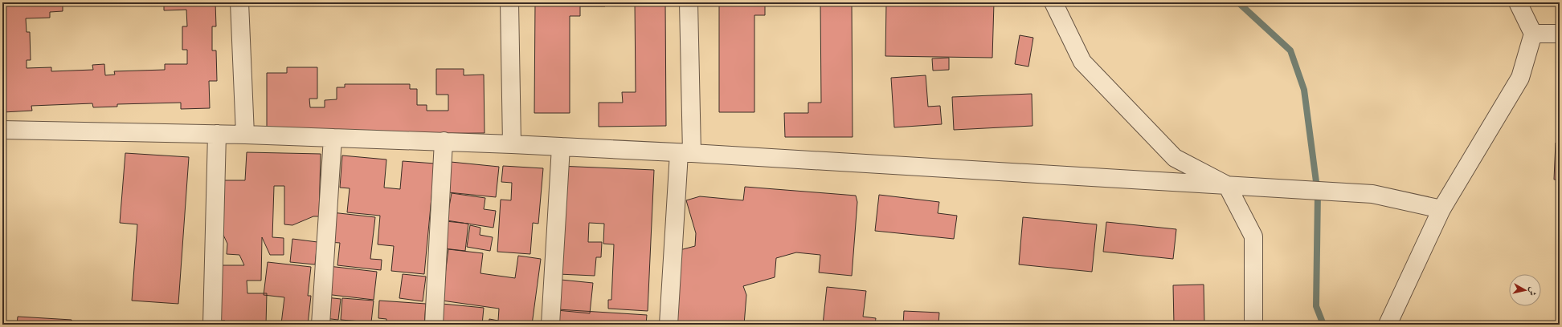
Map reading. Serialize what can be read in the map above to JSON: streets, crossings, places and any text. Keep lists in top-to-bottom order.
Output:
{
  "north": "right"
}
